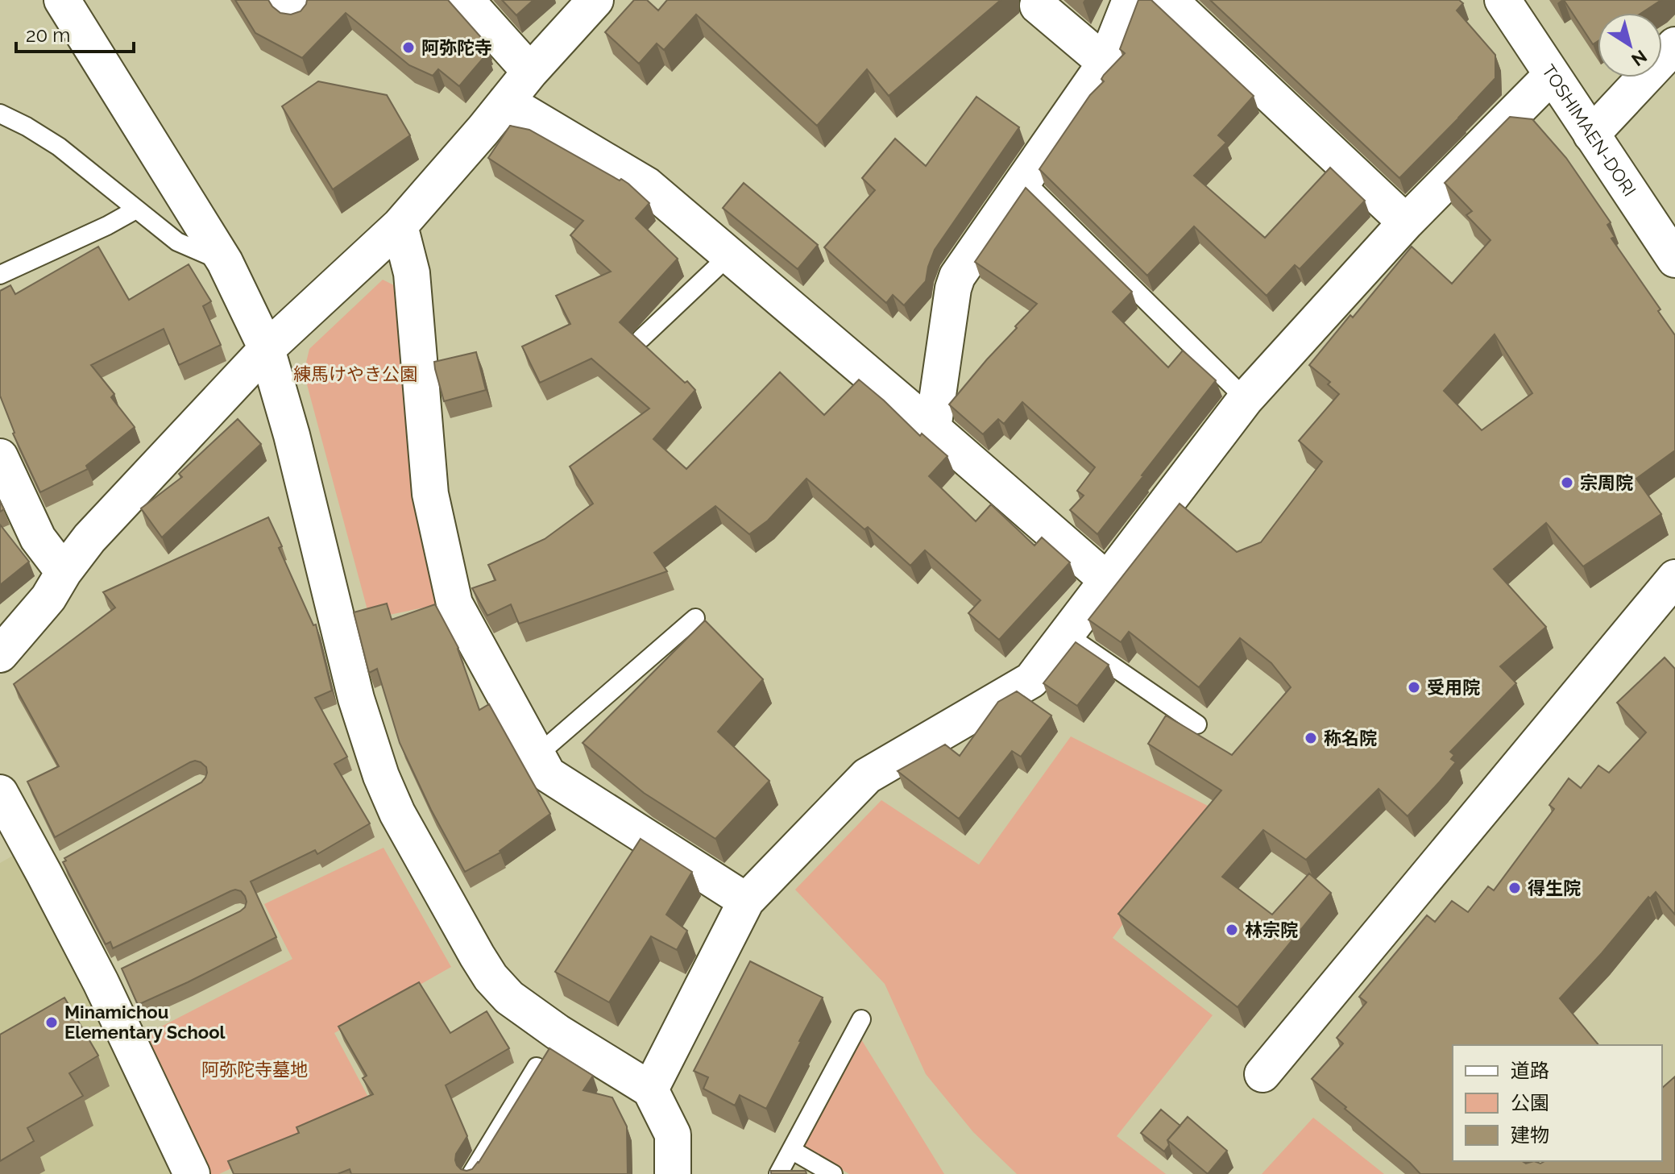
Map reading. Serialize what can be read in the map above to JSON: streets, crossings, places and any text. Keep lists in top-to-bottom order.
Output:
{
  "streets": {
    "street": ["TOSHIMAEN-DORI"]
  },
  "parks": ["練馬けやき公園", "阿弥陀寺墓地"],
  "places": [
    "阿弥陀寺",
    "宗周院",
    "受用院",
    "称名院",
    "得生院",
    "林宗院",
    "Minamichou Elementary School"
  ],
  "legend": ["道路", "公園", "建物"],
  "scale_bar": "20 m",
  "north": "bottom right"
}
